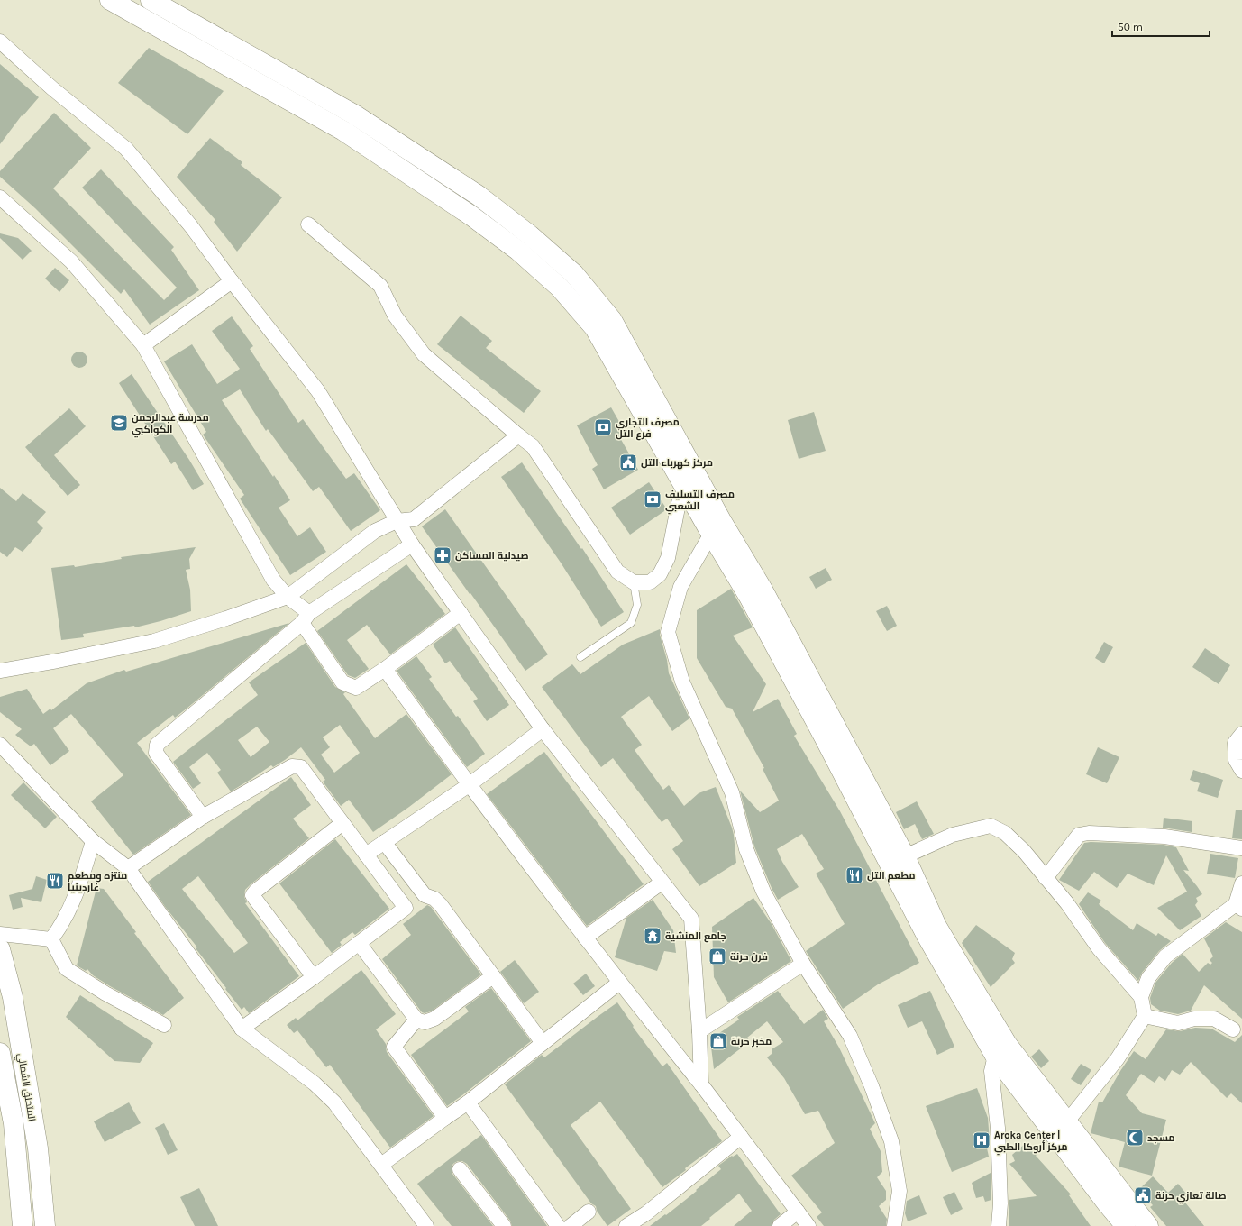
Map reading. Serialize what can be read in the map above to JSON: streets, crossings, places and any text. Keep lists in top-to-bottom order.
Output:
{
  "streets": {
    "main road": ["المتحلق الشمالي"]
  },
  "places": {
    "school or university": ["مدرسة عبدالرحمن الكواكبي"],
    "bank": ["مصرف التجاري فرع التل", "مصرف التسليف الشعبي"],
    "public building": ["مركز كهرباء التل", "صالة تعازي حرنة"],
    "pharmacy": ["صيدلية المساكن"],
    "restaurant": ["مطعم التل", "منتزه ومطعم غاردينيا"],
    "temple": ["جامع المنشية"],
    "shop": ["فرن حرنة", "مخبز حرنة"],
    "mosque": ["مسجد"],
    "hospital": ["Aroka Center | مركز أروكا الطبي"]
  },
  "scale_bar": "50 m"
}
